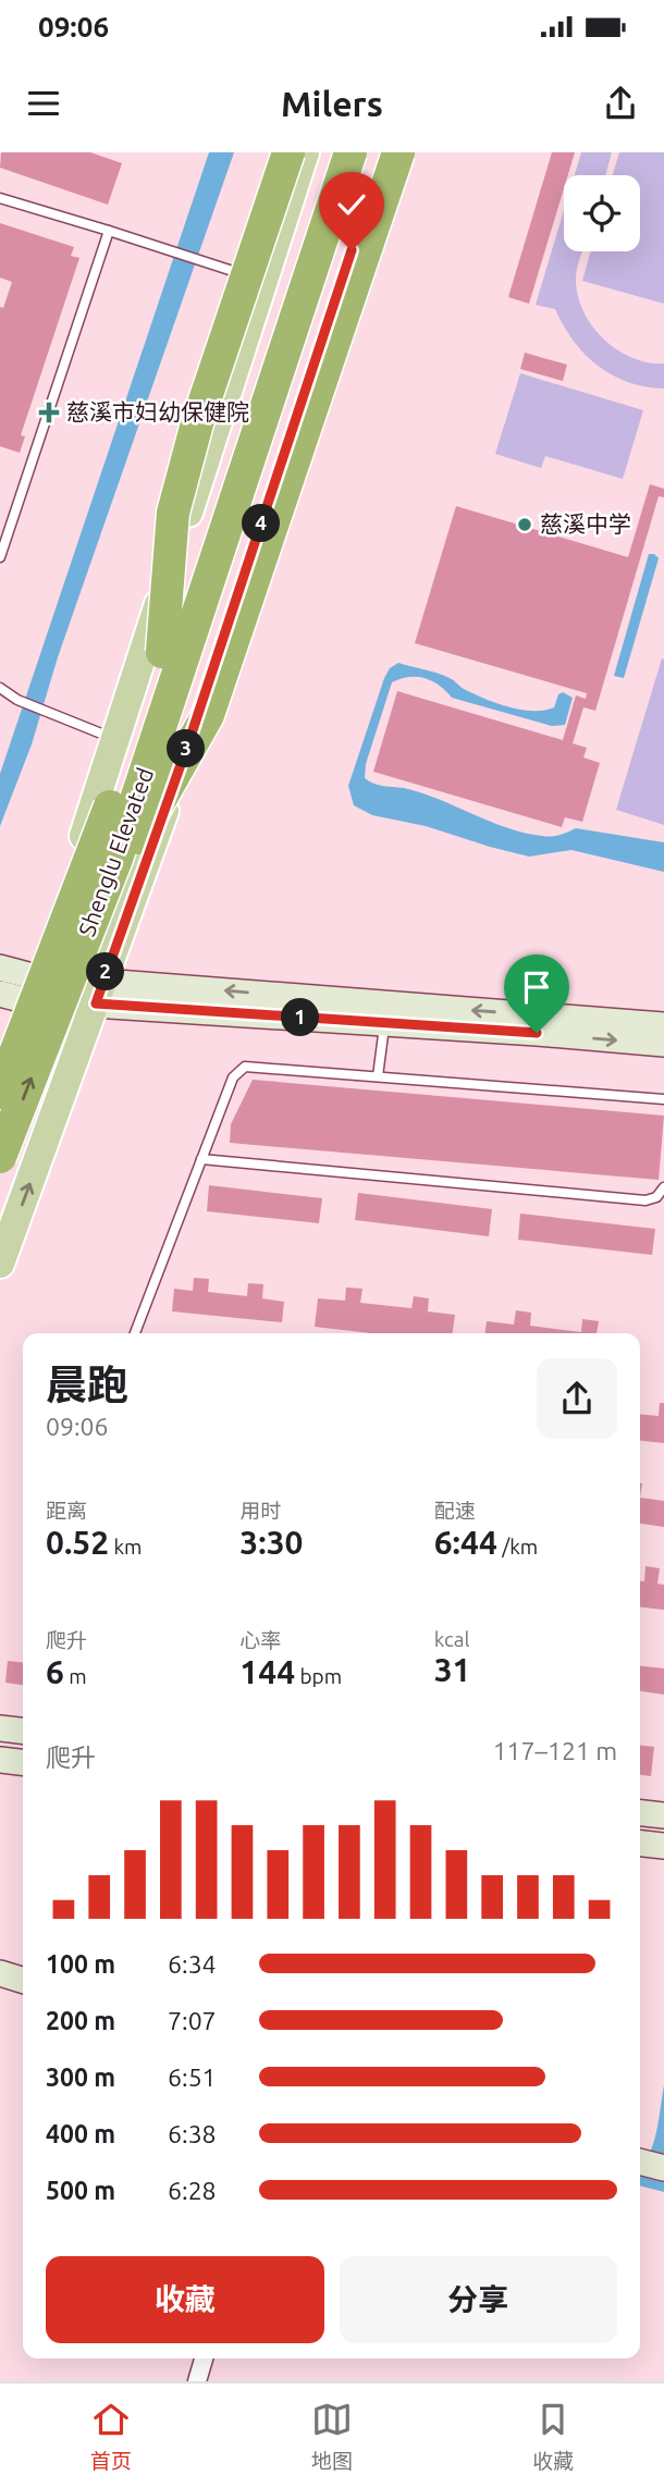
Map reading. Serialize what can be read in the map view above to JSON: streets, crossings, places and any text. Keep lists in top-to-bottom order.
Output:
{
  "streets": {
    "highway": ["Shenglu Elevated"]
  },
  "places": {
    "health": ["慈溪市妇幼保健院"],
    "other": ["慈溪中学"]
  },
  "page": {
    "status": "09:06",
    "header": "Milers",
    "pins": [
      "4",
      "3",
      "2",
      "1"
    ],
    "heading": ["晨跑", "09:06"],
    "stats": [
      ["距离", "0.52 km"],
      ["用时", "3:30"],
      ["配速", "6:44 /km"],
      ["爬升", "6 m"],
      ["心率", "144 bpm"],
      ["kcal", "31"]
    ],
    "chart": ["爬升", "117–121 m"],
    "list": [
      {
        "name": "100 m",
        "note": "6:34"
      },
      {
        "name": "200 m",
        "note": "7:07"
      },
      {
        "name": "300 m",
        "note": "6:51"
      },
      {
        "name": "400 m",
        "note": "6:38"
      },
      {
        "name": "500 m",
        "note": "6:28"
      }
    ],
    "buttons": ["收藏", "分享"],
    "tabs": ["首页", "地图", "收藏"]
  }
}
